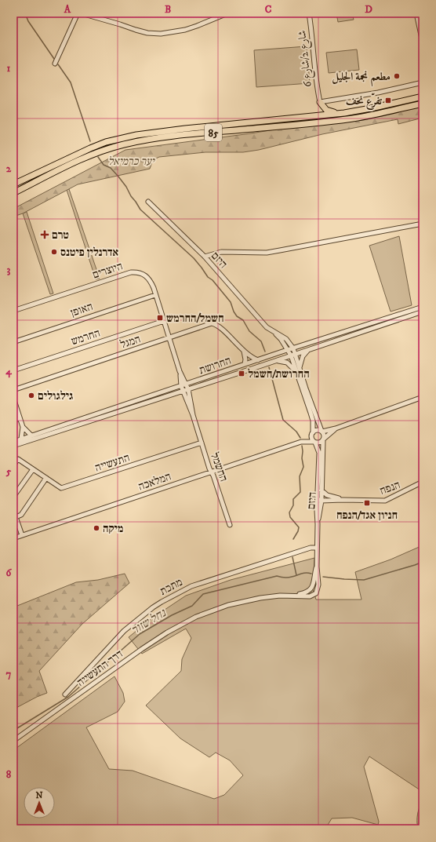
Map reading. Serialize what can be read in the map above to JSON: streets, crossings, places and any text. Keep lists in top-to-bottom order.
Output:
{
  "streets": {
    "highway": ["85"],
    "street": [
      "شارع 2/شارع 6",
      "היזם",
      "היוצרים",
      "האופן",
      "החרמש",
      "המגל",
      "החרושת",
      "התעשייה",
      "החשמל",
      "המלאכה",
      "הנפח",
      "מתכת",
      "דרך התעשייה"
    ]
  },
  "crossings": [
    ["היזם", "החרושת"],
    ["היזם", "המלאכה"],
    ["היזם", "הנפח"],
    ["היזם", "מתכת"],
    ["היזם", "דרך התעשייה"],
    ["היוצרים", "האופן"],
    ["היוצרים", "החרמש"],
    ["היוצרים", "המגל"],
    ["היוצרים", "החרושת"],
    ["היוצרים", "החשמל"],
    ["המגל", "החרושת"],
    ["החרושת", "החשמל"],
    ["התעשייה", "החשמל"],
    ["החשמל", "המלאכה"],
    ["מתכת", "דרך התעשייה"]
  ],
  "water": ["נחל שזור"],
  "parks": ["יער כרמיאל"],
  "places": {
    "other": [
      "مطعم نجمة الجليل",
      "אדרנלין פיטנס",
      "גילגולים",
      "מיקה"
    ],
    "transit": [
      "تفرّع نحف",
      "חשמל/החרמש",
      "החרושת/חשמל",
      "חניון אגד/הנפח"
    ],
    "health": ["טרם"]
  },
  "north": "top",
  "grid": {
    "columns": [
      "A",
      "B",
      "C",
      "D"
    ],
    "rows": [
      "1",
      "2",
      "3",
      "4",
      "5",
      "6",
      "7",
      "8"
    ]
  }
}
